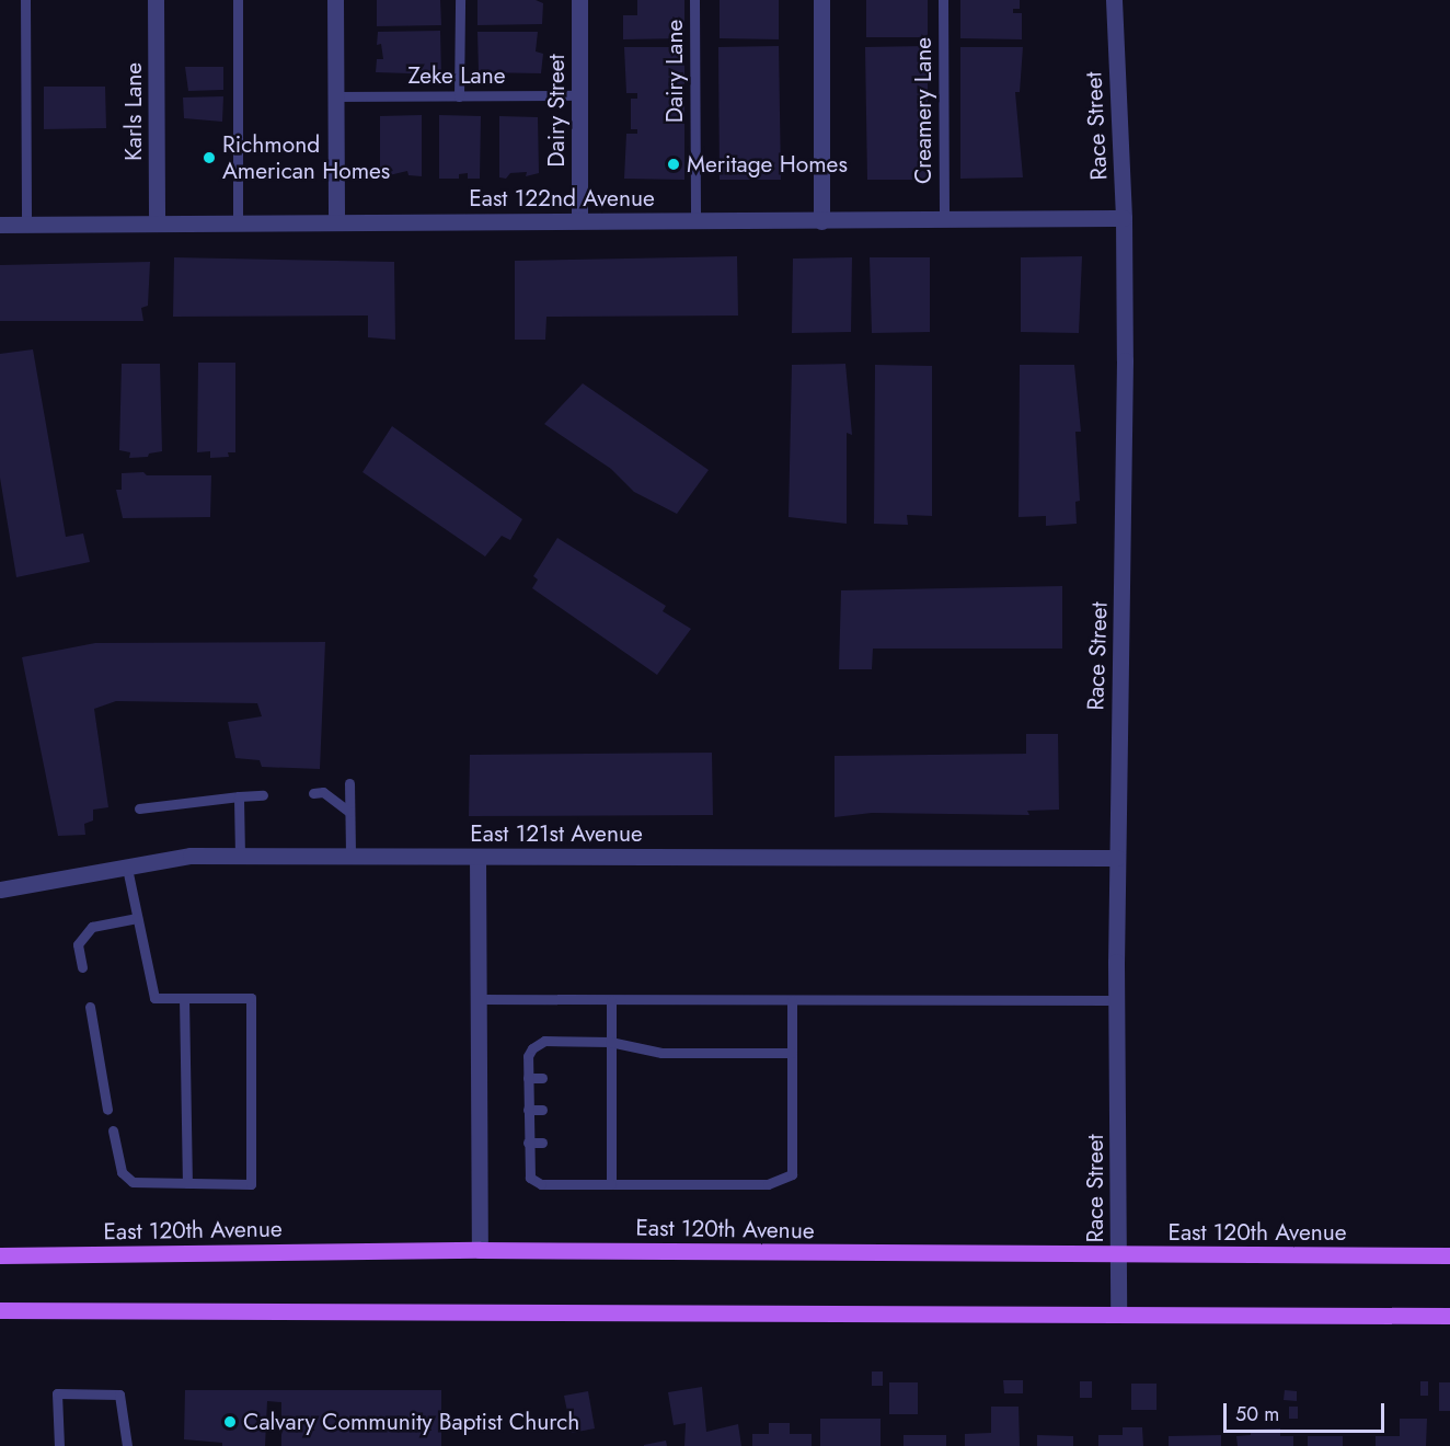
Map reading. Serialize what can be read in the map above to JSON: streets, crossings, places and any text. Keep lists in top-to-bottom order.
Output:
{
  "streets": {
    "main road": ["East 120th Avenue"],
    "street": [
      "Dairy Street",
      "Karls Lane",
      "Race Street",
      "East 122nd Avenue",
      "East 121st Avenue"
    ],
    "lane": ["Dairy Lane", "Zeke Lane", "Creamery Lane"]
  },
  "crossings": [
    ["Dairy Lane", "East 122nd Avenue"],
    ["Zeke Lane", "Dairy Street"],
    ["Dairy Street", "East 122nd Avenue"],
    ["Creamery Lane", "East 122nd Avenue"],
    ["Karls Lane", "East 122nd Avenue"],
    ["Race Street", "East 122nd Avenue"],
    ["Race Street", "East 121st Avenue"],
    ["Race Street", "East 120th Avenue"]
  ],
  "places": ["Richmond American Homes", "Meritage Homes", "Calvary Community Baptist Church"],
  "scale_bar": "50 m"
}
